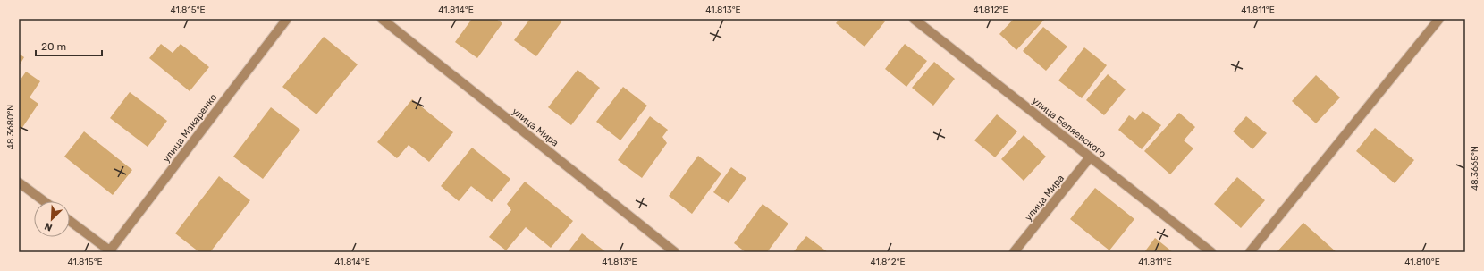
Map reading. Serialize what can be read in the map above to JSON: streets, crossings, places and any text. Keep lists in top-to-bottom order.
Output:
{
  "streets": {
    "street": ["улица Мира", "улица Беляевского", "улица Макаренко"]
  },
  "crossings": [
    ["улица Мира", "улица Беляевского"]
  ],
  "scale_bar": "20 m",
  "north": "bottom left",
  "coordinates": [
    "41.815°E",
    "41.814°E",
    "41.813°E",
    "41.812°E",
    "41.811°E",
    "48.3680°N",
    "48.3665°N",
    "41.810°E"
  ]
}
